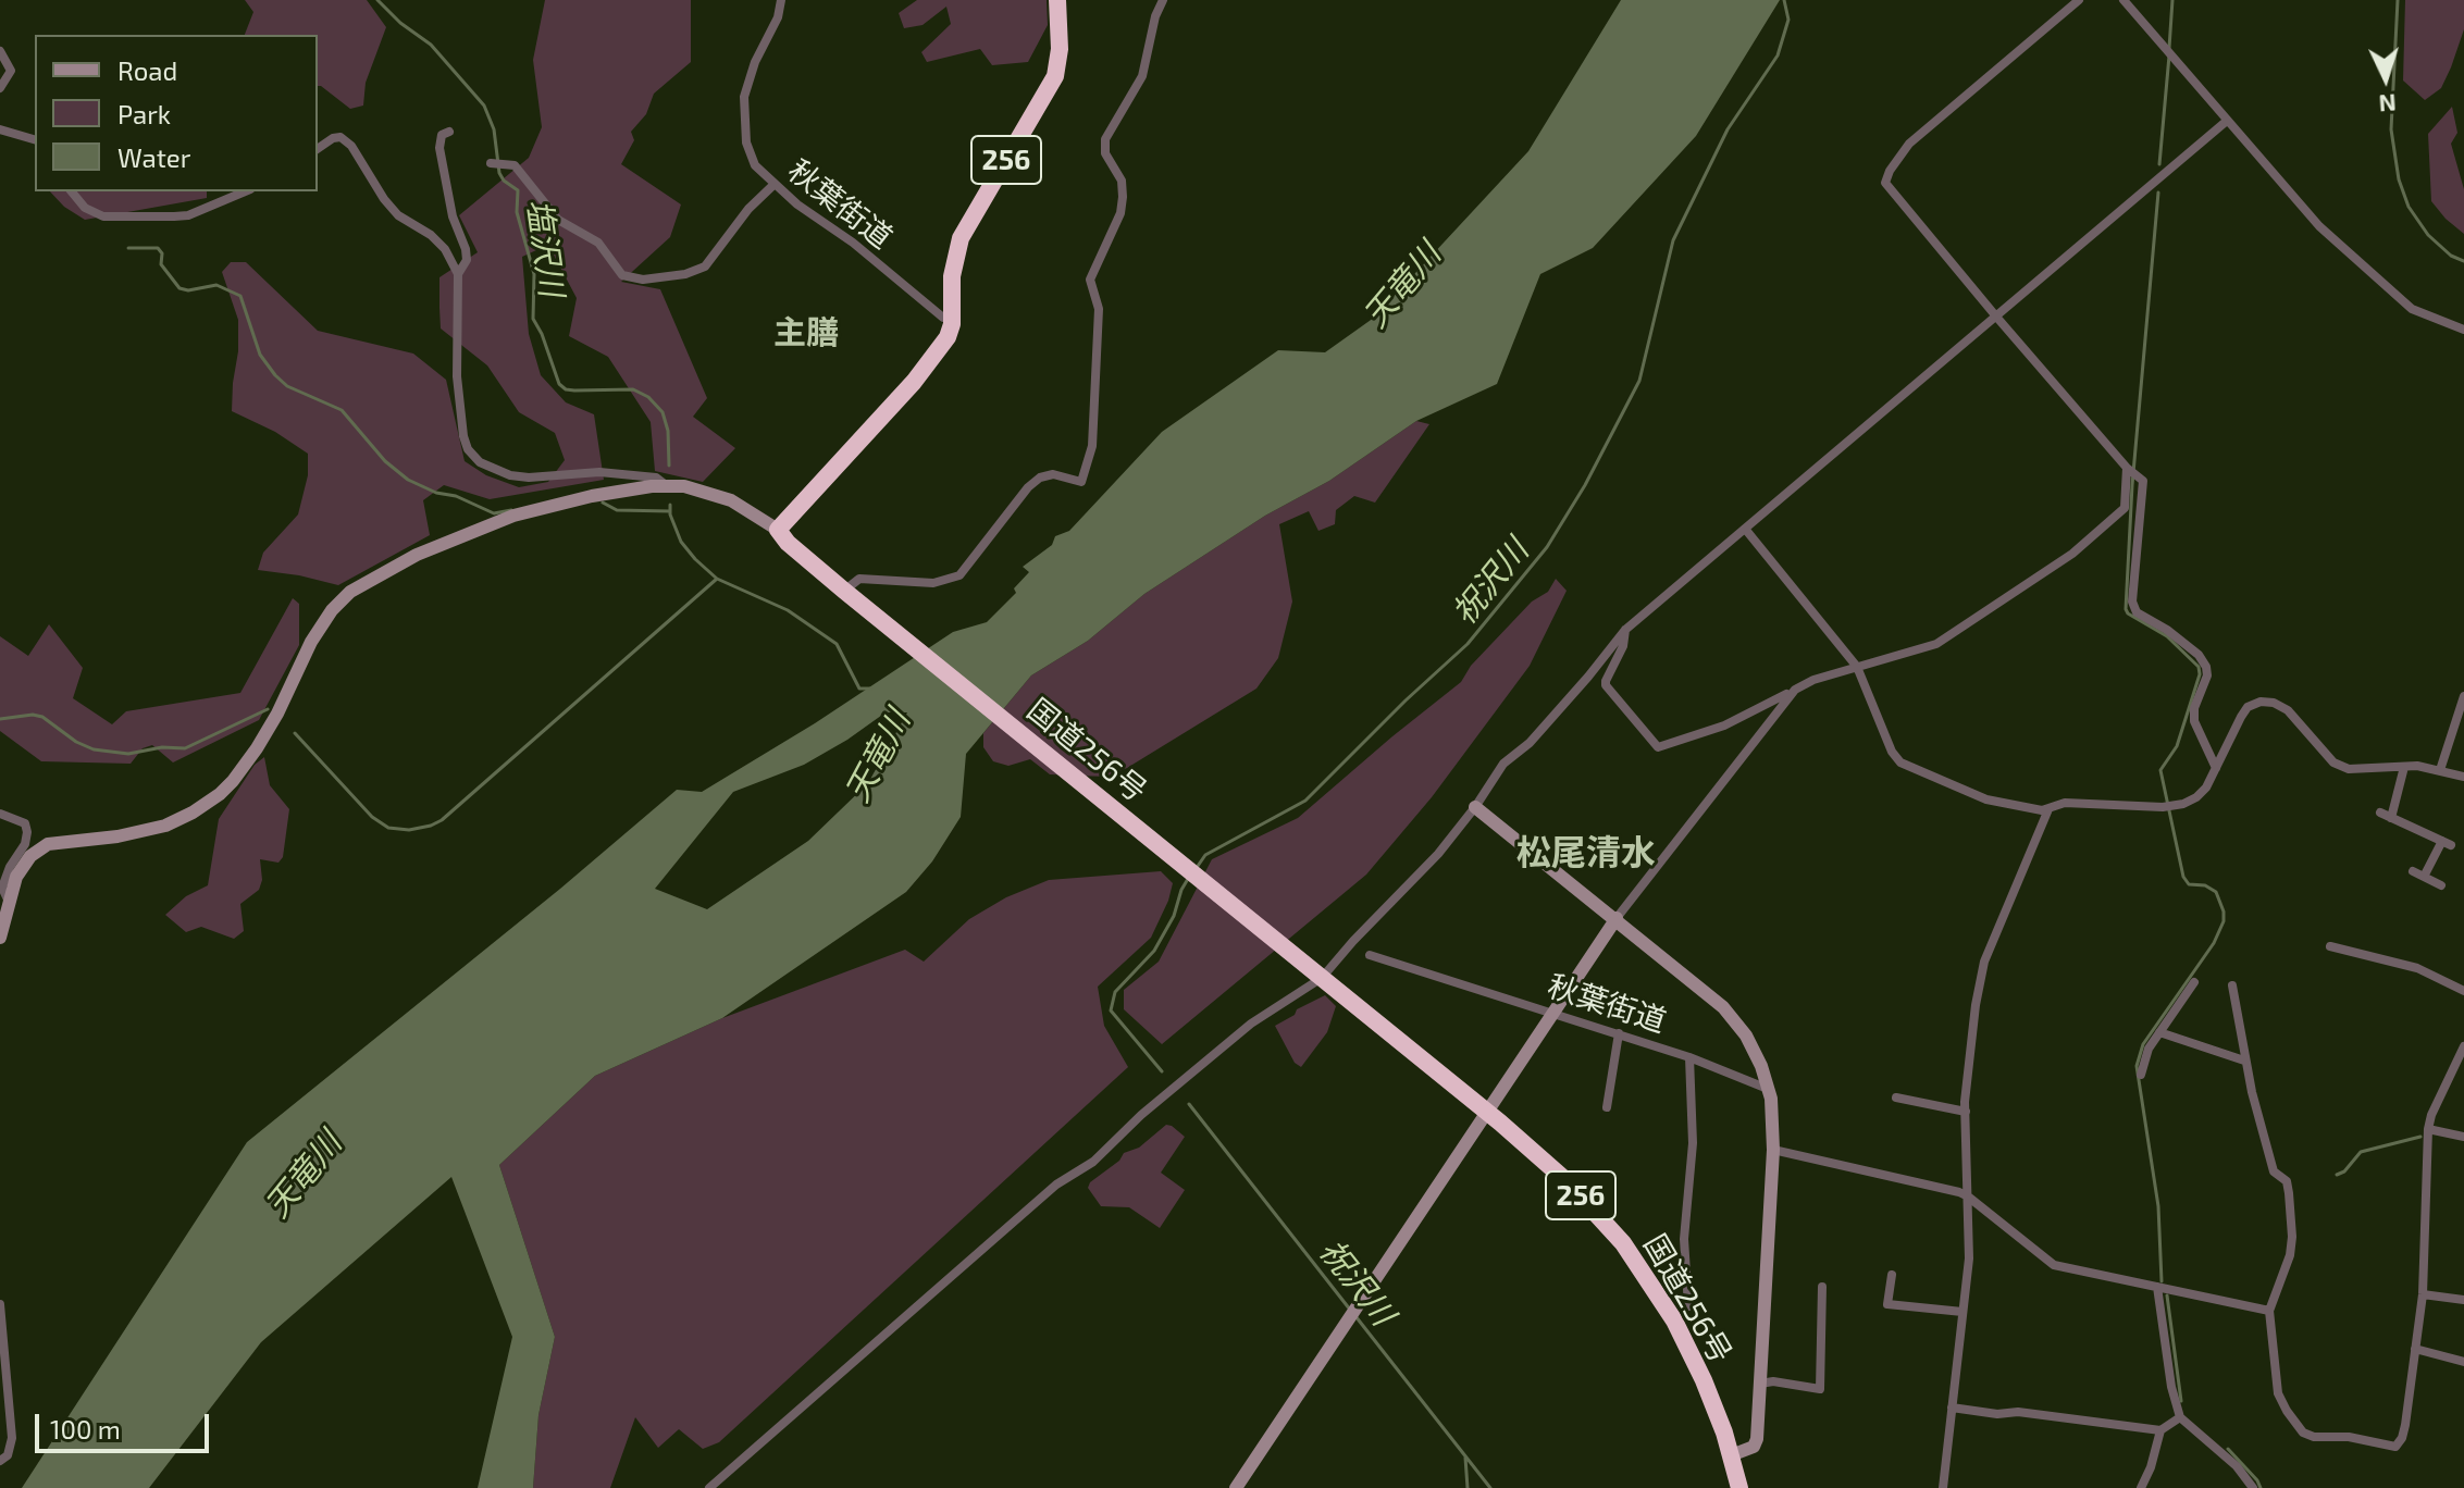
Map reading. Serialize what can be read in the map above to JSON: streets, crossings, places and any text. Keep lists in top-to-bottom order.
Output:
{
  "streets": {
    "highway": ["256", "国道256号"],
    "street": ["秋葉街道"]
  },
  "crossings": [
    ["256", "秋葉街道"],
    ["256", "国道256号"]
  ],
  "districts": ["主膳", "松尾清水"],
  "water": ["塩沢川", "天竜川", "祝沢川"],
  "legend": ["Road", "Park", "Water"],
  "scale_bar": "100 m",
  "north": "bottom"
}
